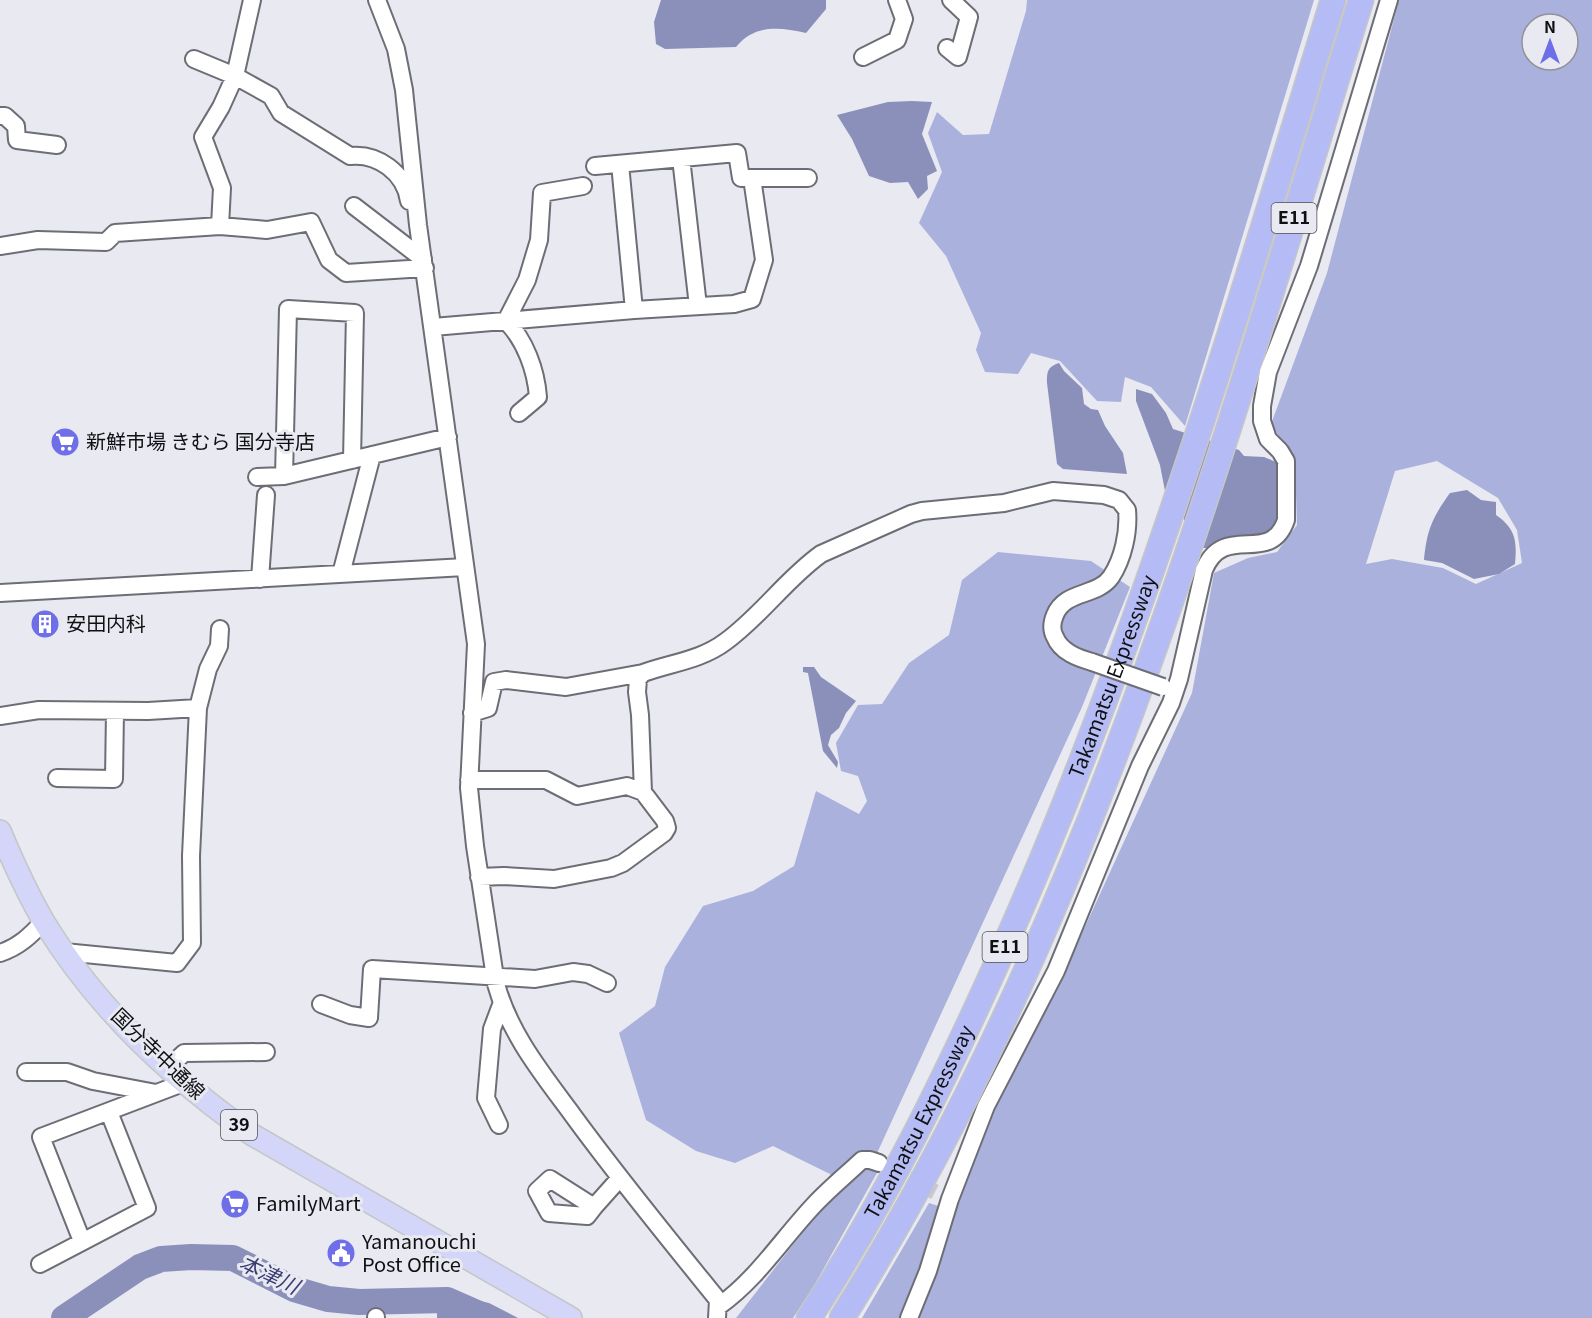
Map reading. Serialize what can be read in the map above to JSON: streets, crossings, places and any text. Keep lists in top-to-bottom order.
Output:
{
  "streets": {
    "highway": ["E11", "Takamatsu Expressway"],
    "main road": ["国分寺中通線", "39"]
  },
  "water": ["本津川"],
  "places": {
    "supermarket": ["新鮮市場 きむら 国分寺店", "FamilyMart"],
    "building": ["安田内科"],
    "public building": ["Yamanouchi Post Office"]
  },
  "north": "top"
}
